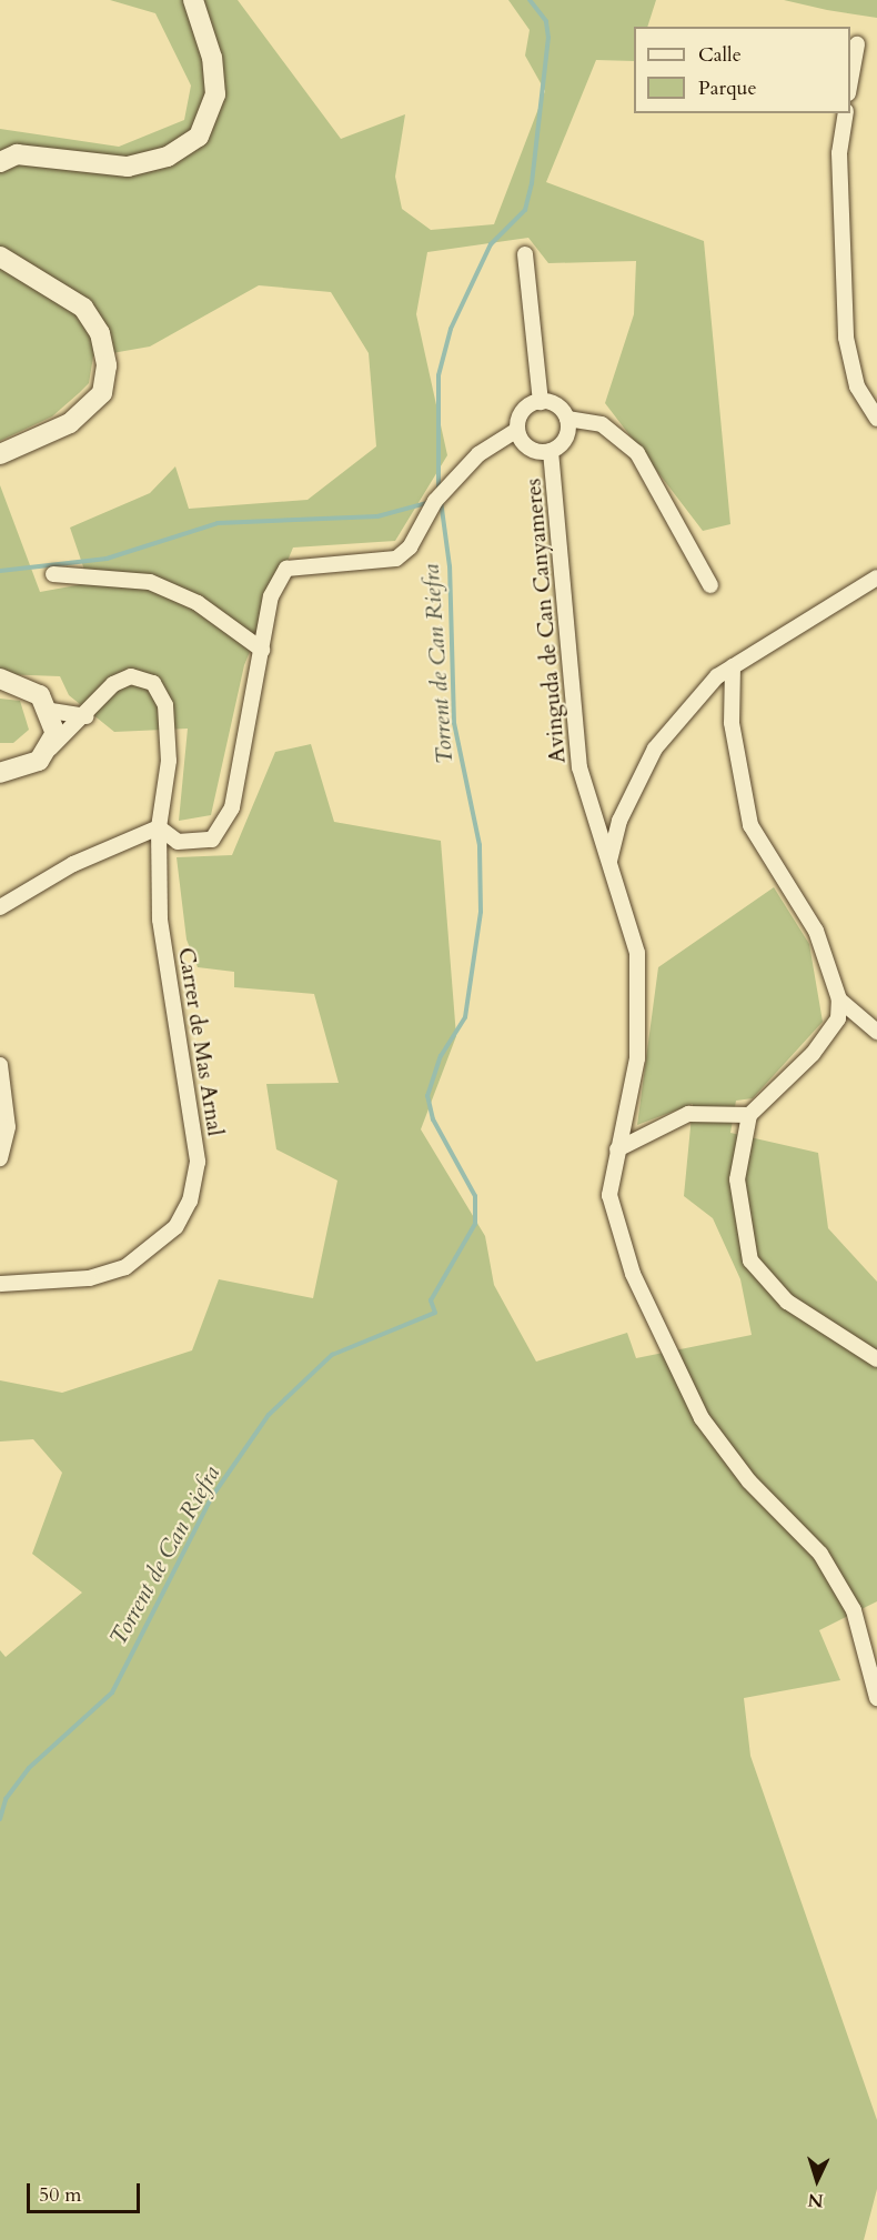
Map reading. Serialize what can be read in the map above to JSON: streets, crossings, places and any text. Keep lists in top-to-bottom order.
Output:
{
  "streets": {
    "street": ["Avinguda de Can Canyameres", "Carrer de Mas Arnal"]
  },
  "water": ["Torrent de Can Riefra"],
  "legend": ["Calle", "Parque"],
  "scale_bar": "50 m",
  "north": "bottom"
}
